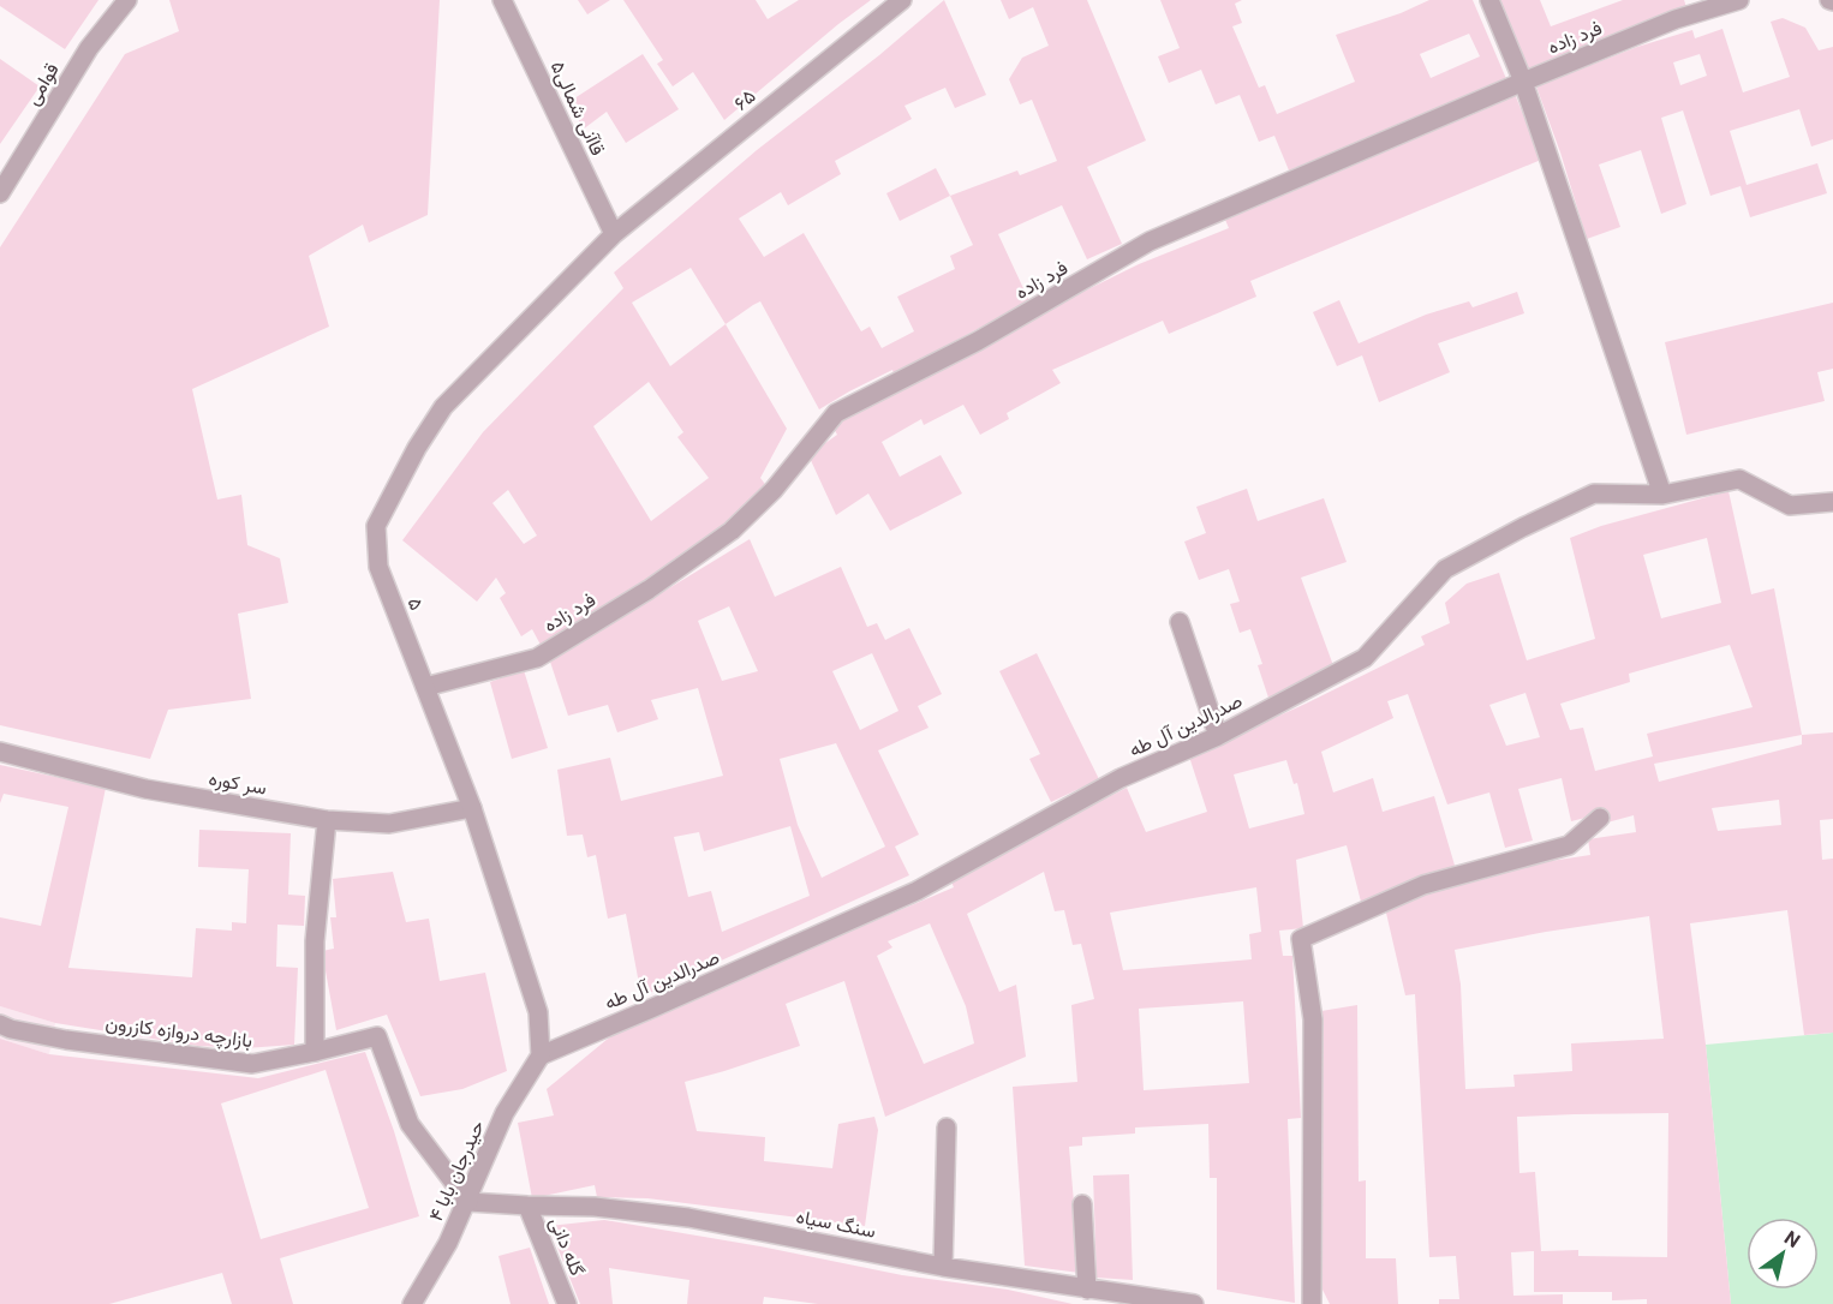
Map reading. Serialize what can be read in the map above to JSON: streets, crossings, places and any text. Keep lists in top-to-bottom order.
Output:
{
  "streets": {
    "street": [
      "فرد زاده",
      "قوامی",
      "۶۵",
      "قاآنی شمالی۵",
      "۵",
      "صدرالدین آل طه",
      "سر کوره",
      "بازارچه دروازه کازرون",
      "حیدرجان بابا ۴",
      "سنگ سیاه",
      "گله دانی"
    ]
  },
  "crossings": [
    ["فرد زاده", "۵"],
    ["۶۵", "قاآنی شمالی۵"],
    ["۶۵", "۵"],
    ["قاآنی شمالی۵", "۵"],
    ["۵", "صدرالدین آل طه"],
    ["۵", "سر کوره"],
    ["۵", "حیدرجان بابا ۴"],
    ["صدرالدین آل طه", "حیدرجان بابا ۴"],
    ["بازارچه دروازه کازرون", "حیدرجان بابا ۴"],
    ["بازارچه دروازه کازرون", "سنگ سیاه"],
    ["حیدرجان بابا ۴", "سنگ سیاه"],
    ["سنگ سیاه", "گله دانی"]
  ],
  "north": "top right"
}
